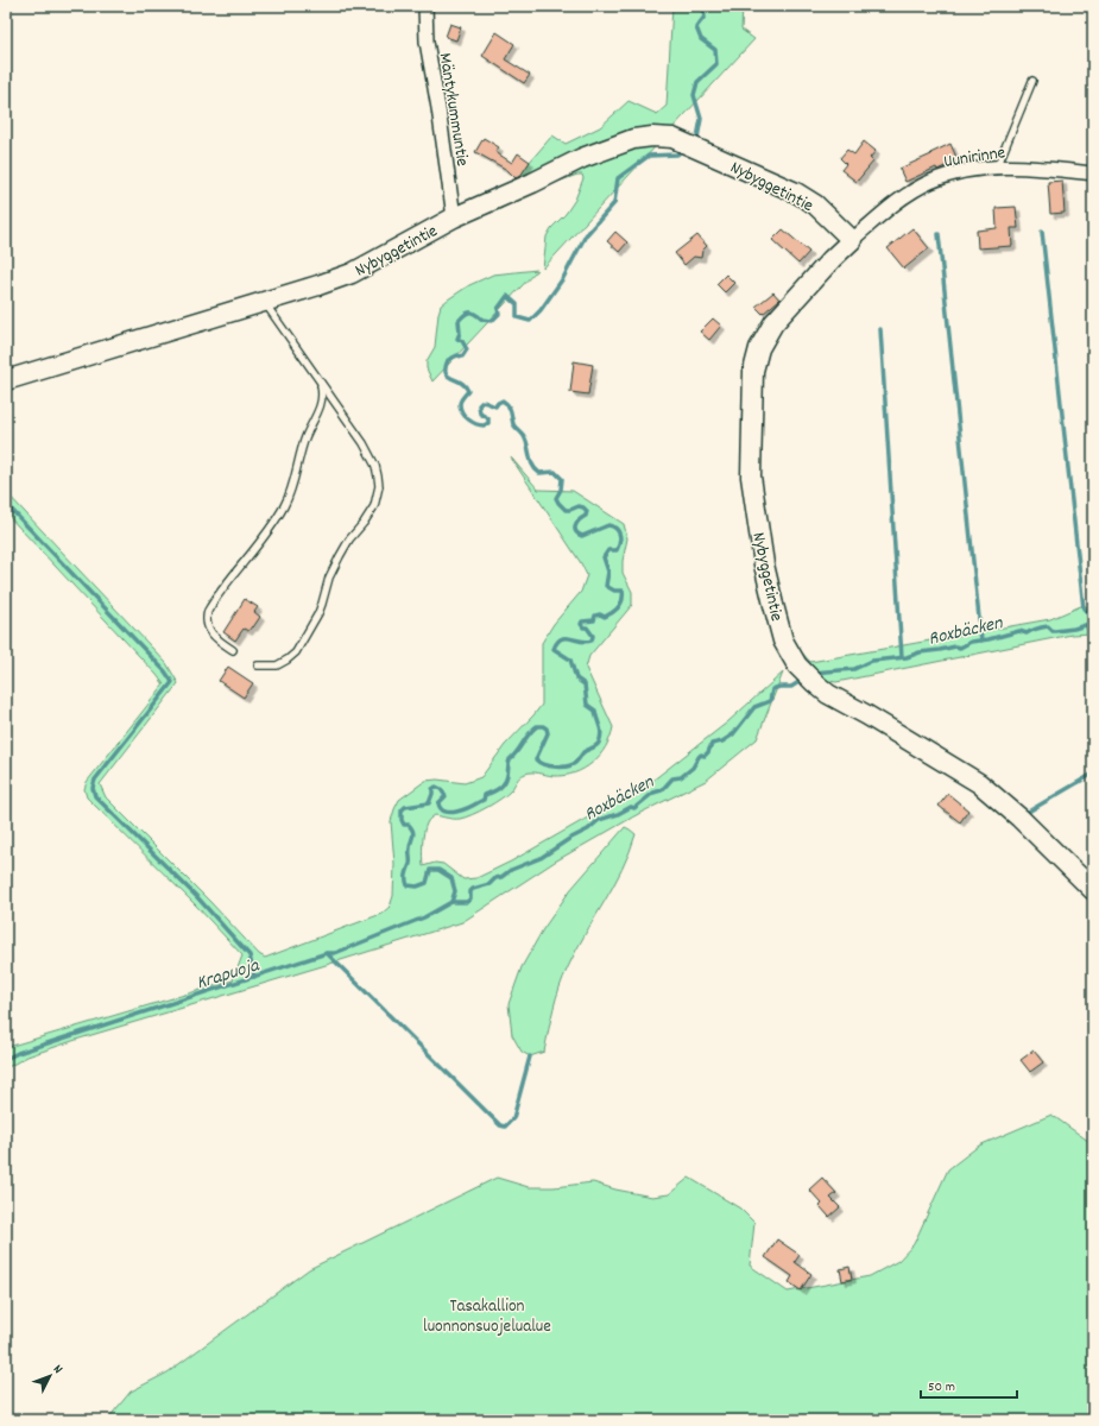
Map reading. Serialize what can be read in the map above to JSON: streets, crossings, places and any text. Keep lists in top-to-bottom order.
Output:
{
  "streets": {
    "street": ["Mäntykummuntie", "Uunirinne", "Nybyggetintie"]
  },
  "crossings": [
    ["Mäntykummuntie", "Nybyggetintie"],
    ["Uunirinne", "Nybyggetintie"]
  ],
  "water": ["Roxbäcken", "Krapuoja"],
  "parks": ["Tasakallion luonnonsuojelualue"],
  "scale_bar": "50 m",
  "north": "top right"
}
